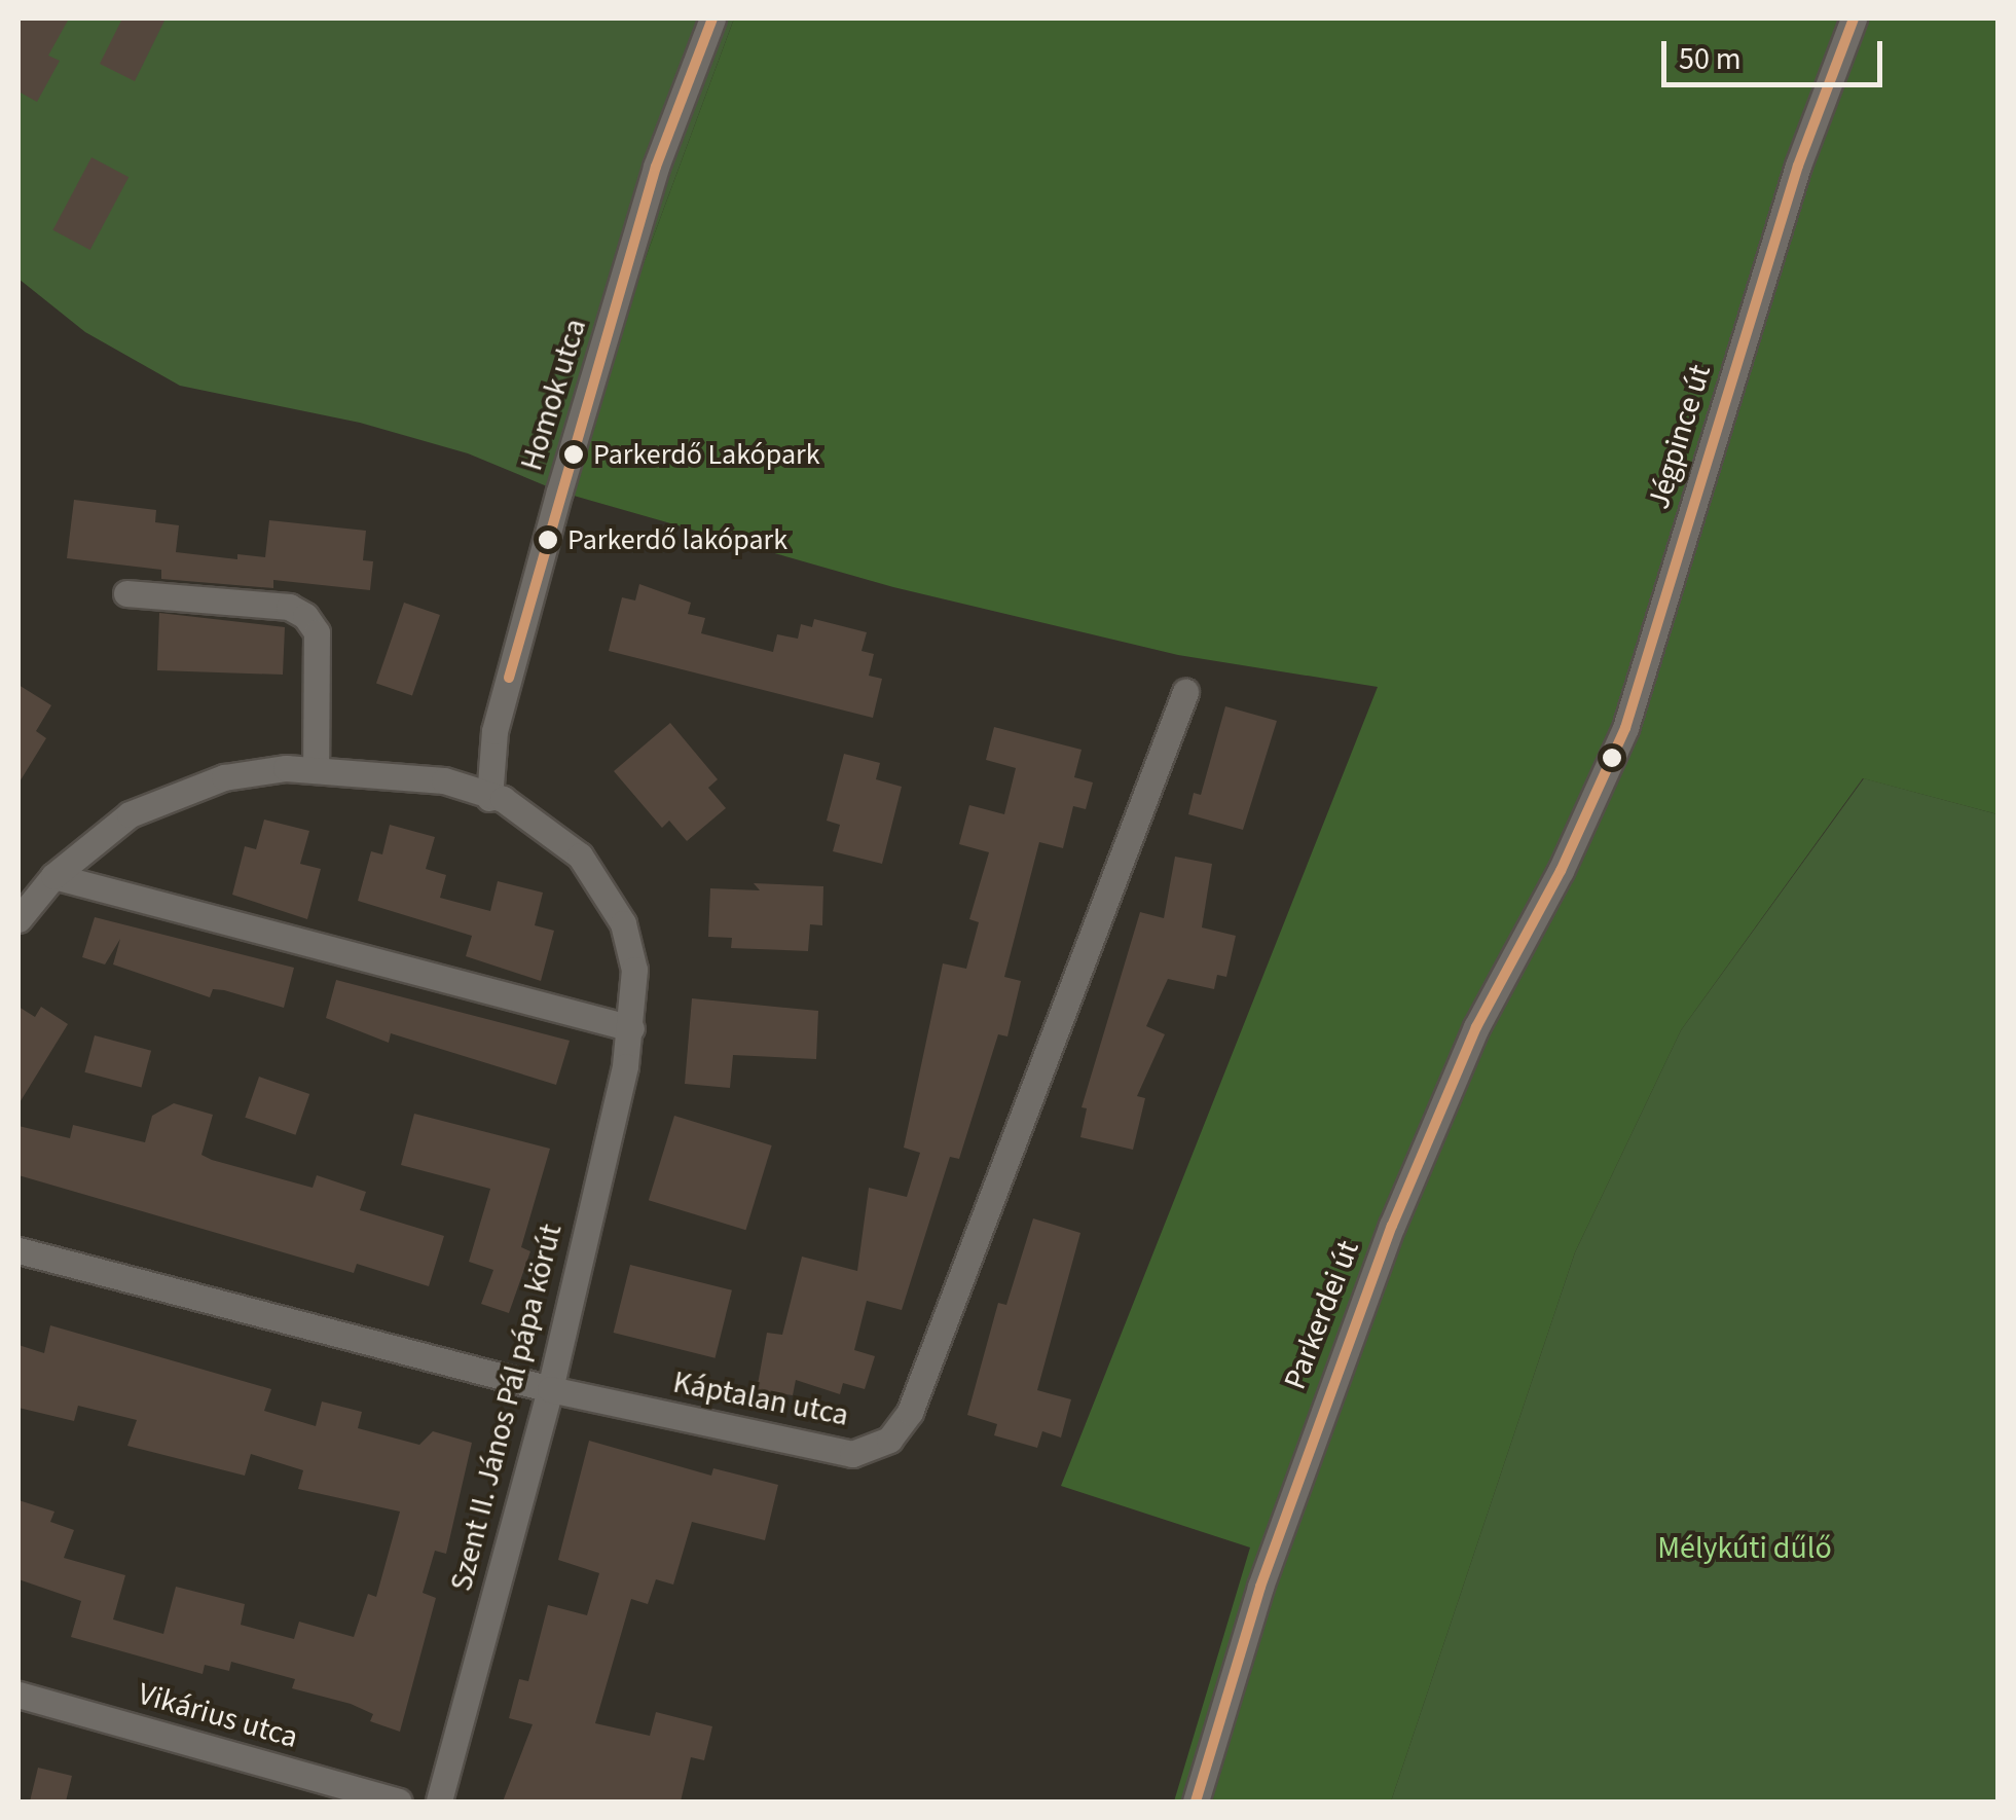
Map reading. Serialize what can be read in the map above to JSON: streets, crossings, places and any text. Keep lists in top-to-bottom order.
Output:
{
  "streets": {
    "street": [
      "Homok utca",
      "Jégpince út",
      "Parkerdei út",
      "Káptalan utca",
      "Szent II. János Pál pápa körút",
      "Vikárius utca"
    ]
  },
  "crossings": [
    ["Homok utca", "Szent II. János Pál pápa körút"],
    ["Jégpince út", "Parkerdei út"],
    ["Káptalan utca", "Szent II. János Pál pápa körút"]
  ],
  "parks": ["Mélykúti dűlő"],
  "places": ["Parkerdő Lakópark", "Parkerdő lakópark"],
  "scale_bar": "50 m"
}
